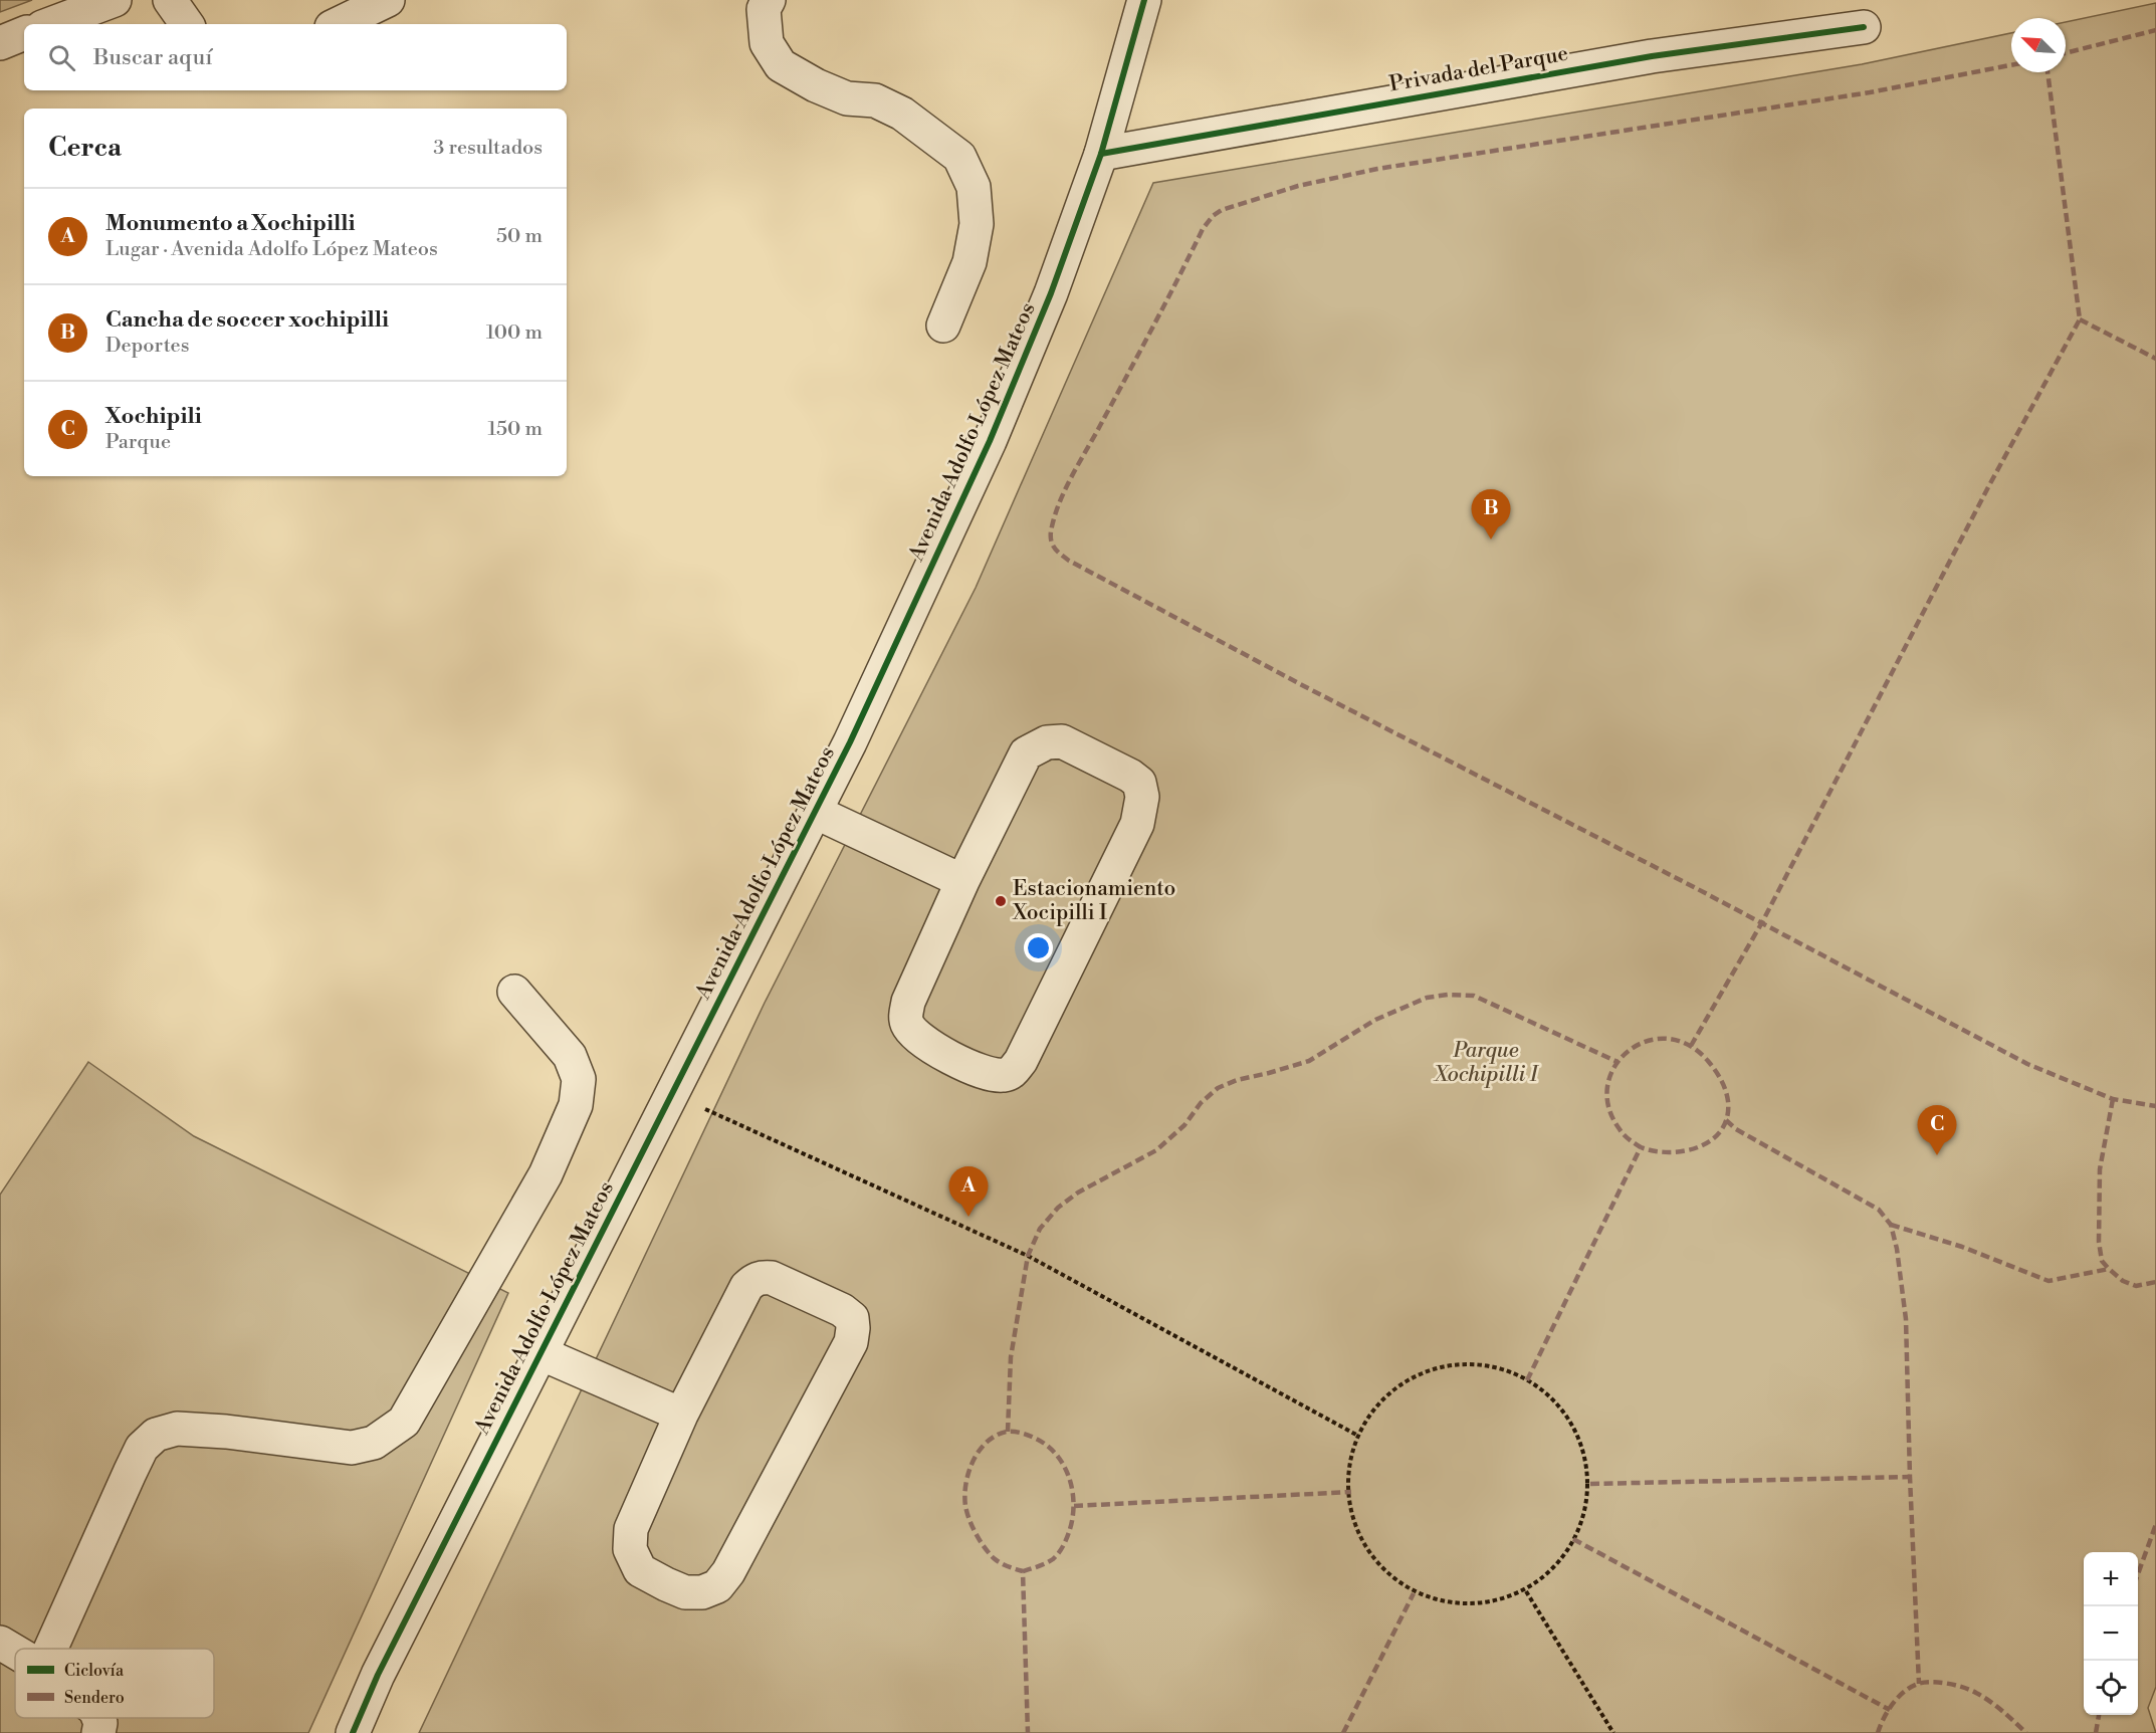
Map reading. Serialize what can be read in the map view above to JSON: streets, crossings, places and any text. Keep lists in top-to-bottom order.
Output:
{
  "streets": {
    "street": ["Privada del Parque", "Avenida Adolfo López Mateos"]
  },
  "crossings": [
    ["Privada del Parque", "Avenida Adolfo López Mateos"]
  ],
  "parks": ["Parque Xochipilli I"],
  "places": ["Estacionamiento Xocipilli I"],
  "legend": ["Ciclovía", "Sendero"],
  "north": "top left",
  "page": {
    "search": "Buscar aquí",
    "heading": ["Cerca", "3 resultados"],
    "list": [
      {
        "mark": "A",
        "name": "Monumento a Xochipilli",
        "note": "Lugar · Avenida Adolfo López Mateos",
        "value": "50 m"
      },
      {
        "mark": "B",
        "name": "Cancha de soccer xochipilli",
        "note": "Deportes",
        "value": "100 m"
      },
      {
        "mark": "C",
        "name": "Xochipili",
        "note": "Parque",
        "value": "150 m"
      }
    ],
    "pins": ["B", "C", "A"],
    "map_buttons": ["+", "−"]
  }
}
